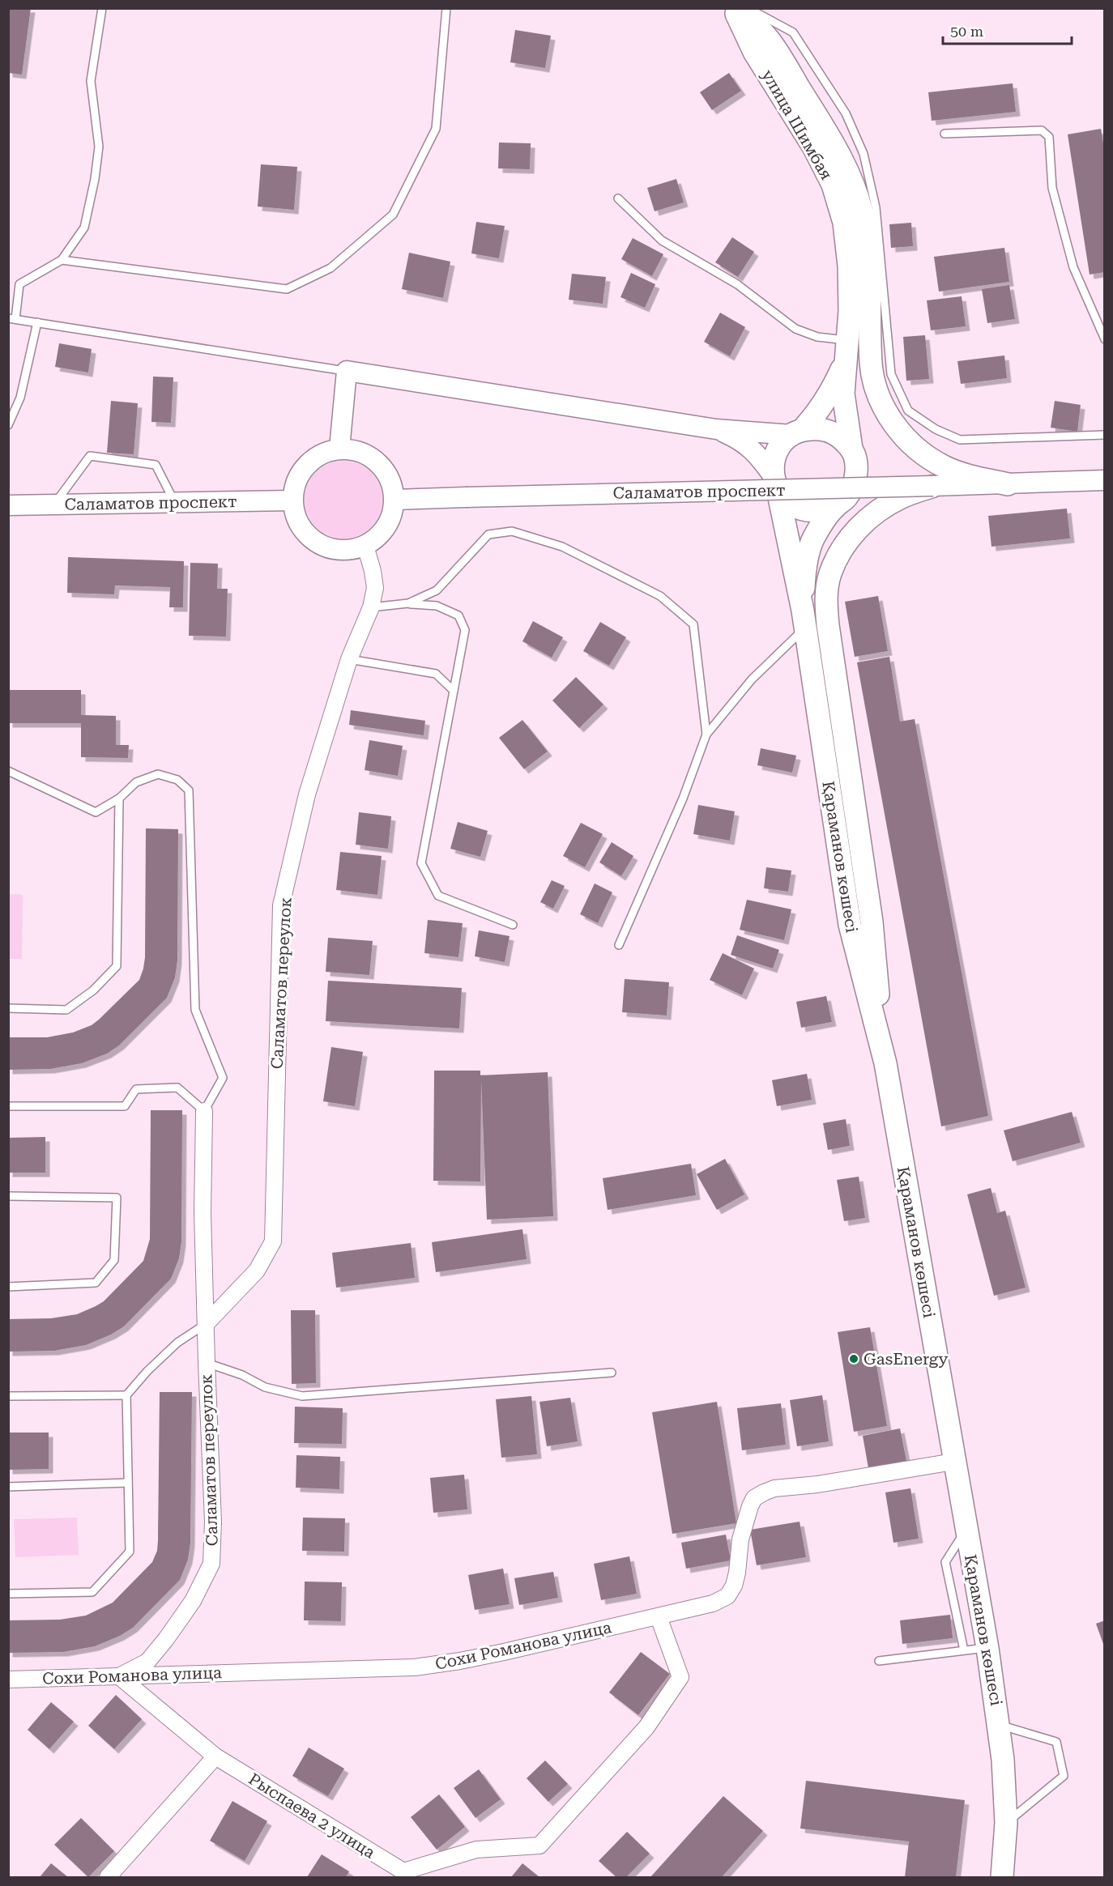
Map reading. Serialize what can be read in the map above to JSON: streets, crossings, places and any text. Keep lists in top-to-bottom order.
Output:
{
  "streets": {
    "main road": ["улица Шимбая", "Қараманов көшесі"],
    "street": [
      "Саламатов проспект",
      "Саламатов переулок",
      "Сохи Романова улица",
      "Рыспаева 2 улица"
    ]
  },
  "crossings": [
    ["Саламатов проспект", "Саламатов переулок"],
    ["Қараманов көшесі", "Сохи Романова улица"],
    ["Саламатов переулок", "Сохи Романова улица"],
    ["Саламатов переулок", "Рыспаева 2 улица"],
    ["Сохи Романова улица", "Рыспаева 2 улица"]
  ],
  "places": ["GasEnergy"],
  "scale_bar": "50 m"
}
